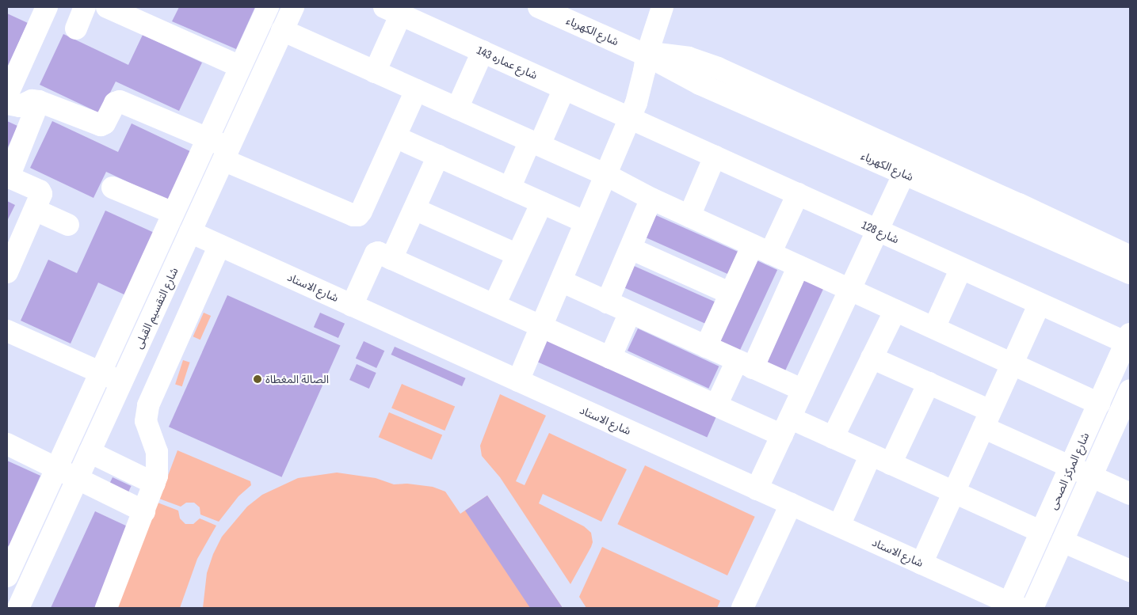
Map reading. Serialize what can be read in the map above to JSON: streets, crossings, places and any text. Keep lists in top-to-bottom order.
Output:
{
  "streets": {
    "street": [
      "شارع الكهرباء",
      "شارع عماره 143",
      "شارع 128",
      "شارع الاستاد",
      "شارع التقسيم القبلى",
      "شارع المركز الصحى"
    ]
  },
  "crossings": [
    ["شارع عماره 143", "شارع 128"],
    ["شارع 128", "شارع المركز الصحى"],
    ["شارع الاستاد", "شارع التقسيم القبلى"],
    ["شارع الاستاد", "شارع المركز الصحى"]
  ],
  "places": ["الصالة المغطاة"]
}
